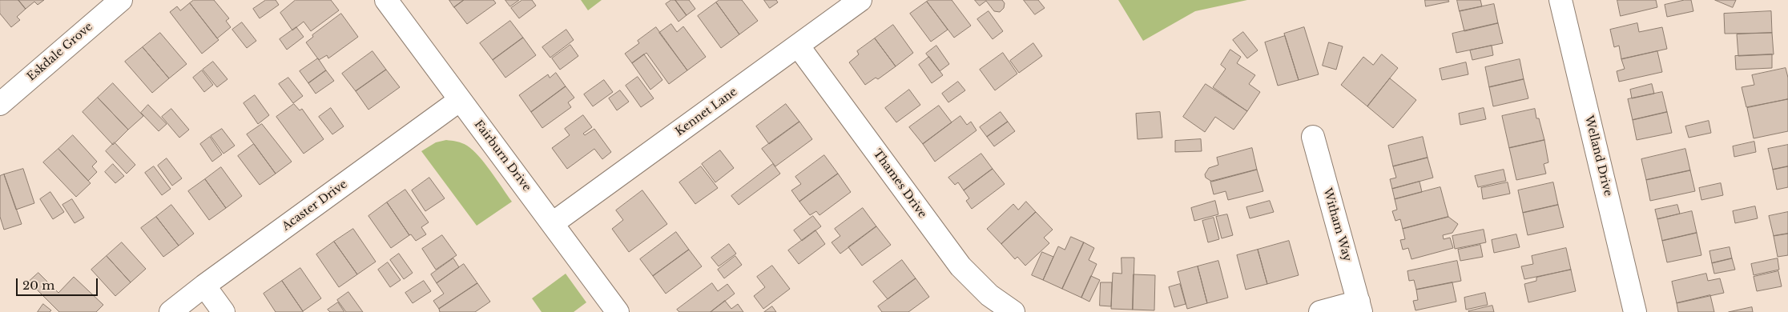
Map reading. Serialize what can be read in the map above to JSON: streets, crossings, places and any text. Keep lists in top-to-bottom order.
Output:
{
  "streets": {
    "street": [
      "Eskdale Grove",
      "Kennet Lane",
      "Fairburn Drive",
      "Welland Drive",
      "Thames Drive",
      "Acaster Drive",
      "Witham Way"
    ]
  },
  "crossings": [
    ["Kennet Lane", "Fairburn Drive"],
    ["Kennet Lane", "Thames Drive"],
    ["Fairburn Drive", "Acaster Drive"]
  ],
  "scale_bar": "20 m"
}
